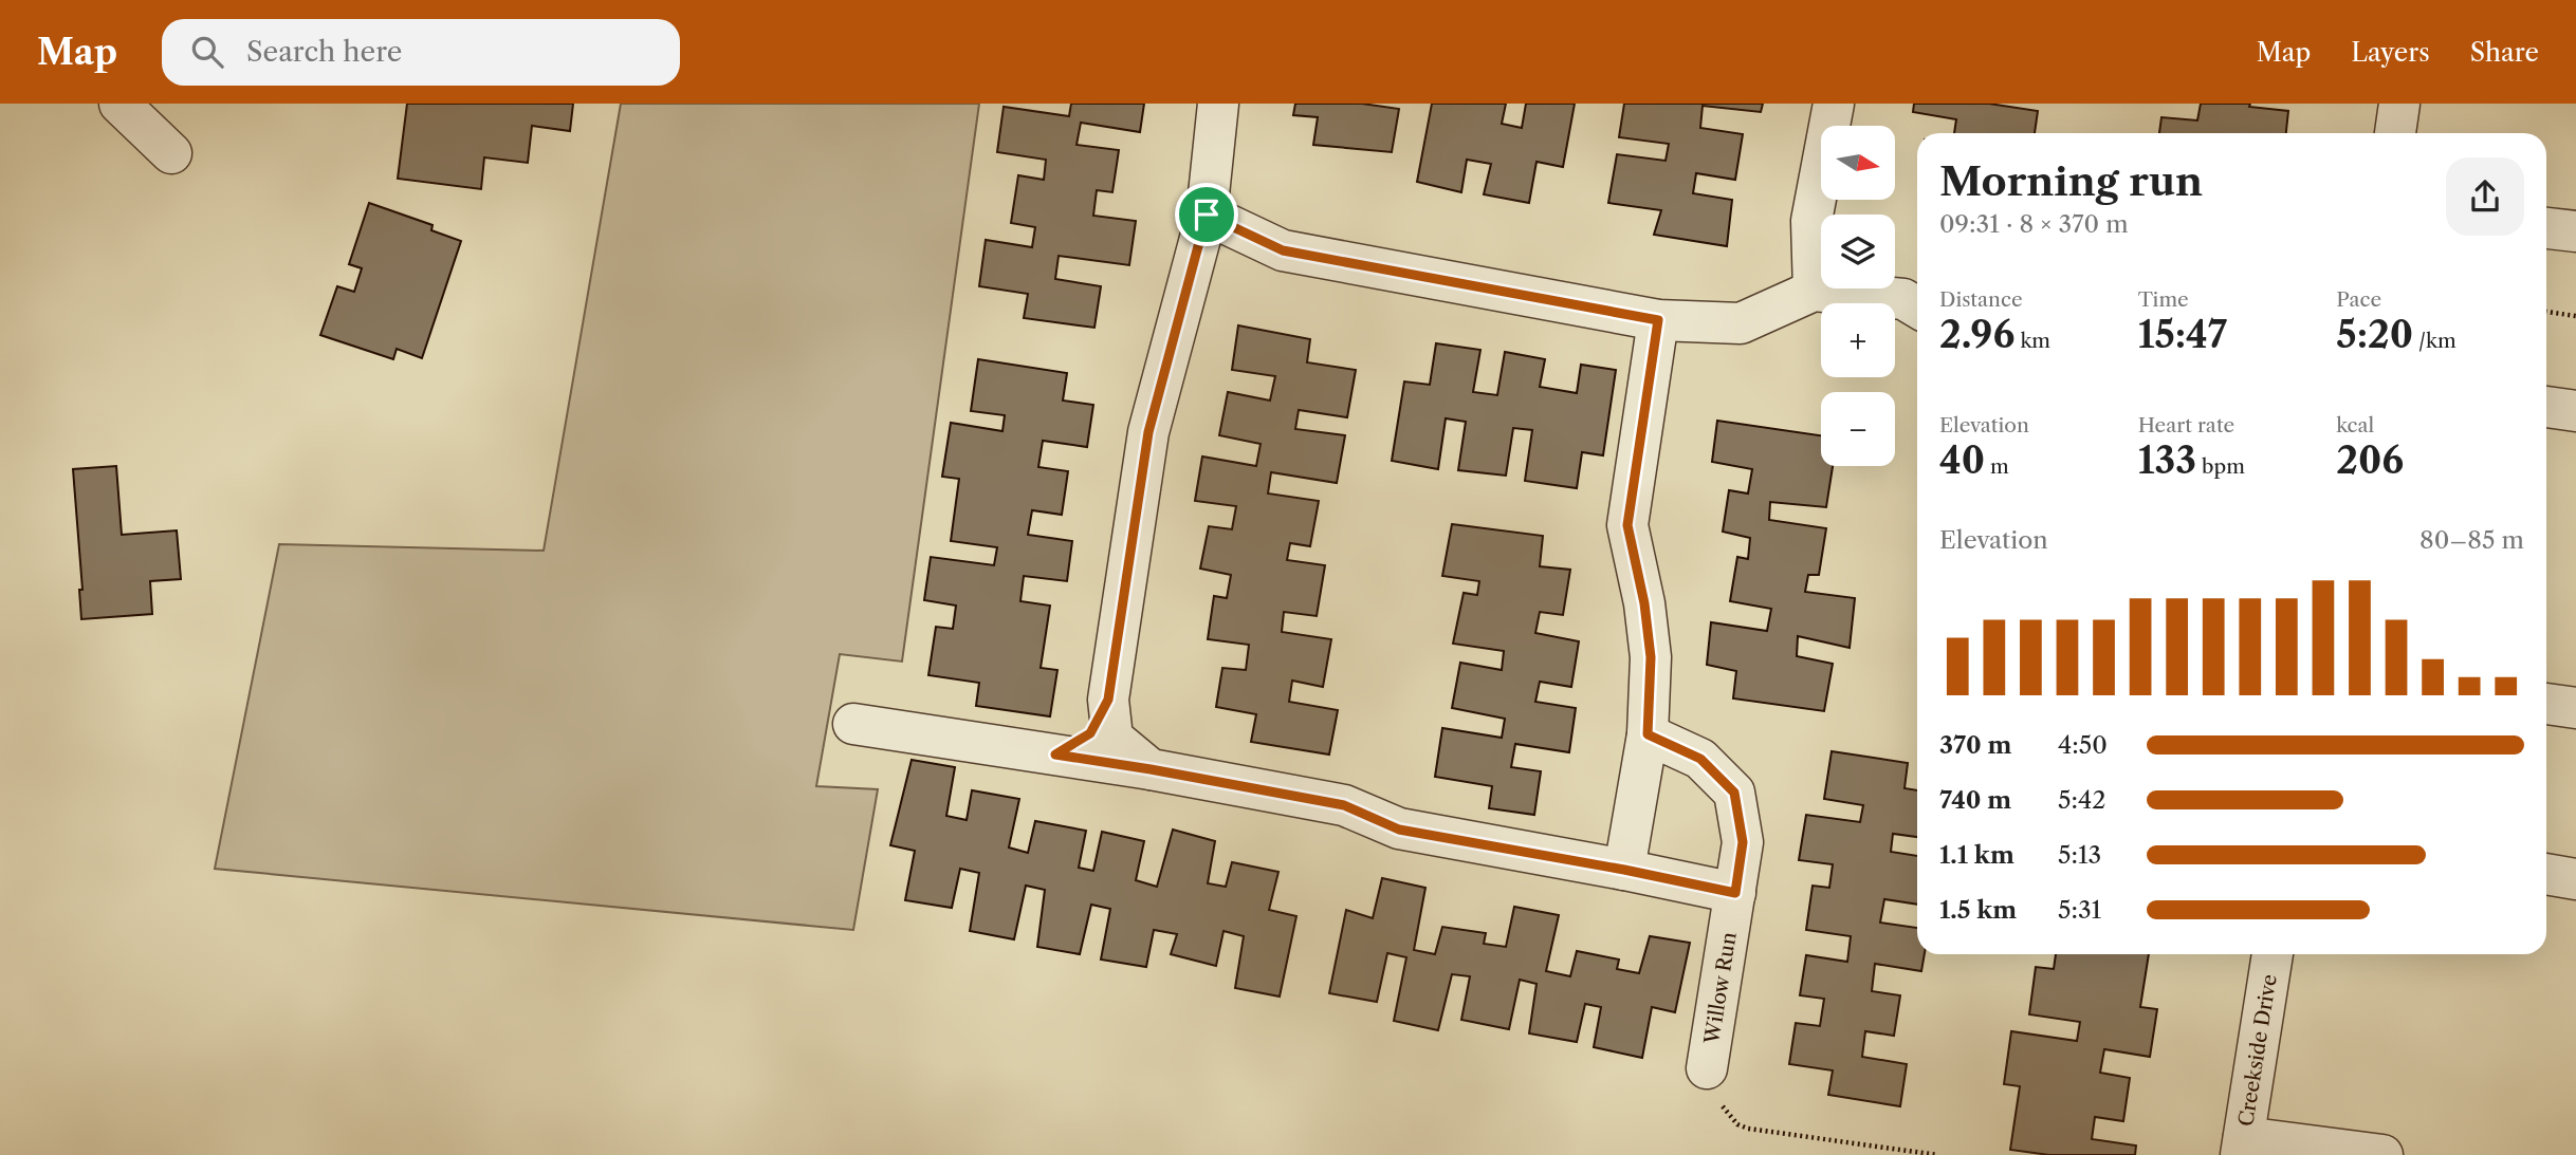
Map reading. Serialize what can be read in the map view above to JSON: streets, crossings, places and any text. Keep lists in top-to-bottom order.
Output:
{
  "streets": {
    "street": ["Willow Run", "Creekside Drive"]
  },
  "north": "right",
  "page": {
    "header": "Map",
    "search": "Search here",
    "nav": ["Map", "Layers", "Share"],
    "map_buttons": ["+", "−"],
    "heading": ["Morning run", "09:31 · 8 × 370 m"],
    "stats": [
      ["Distance", "2.96 km"],
      ["Time", "15:47"],
      ["Pace", "5:20 /km"],
      ["Elevation", "40 m"],
      ["Heart rate", "133 bpm"],
      ["kcal", "206"]
    ],
    "chart": ["Elevation", "80–85 m"],
    "list": [
      {
        "name": "370 m",
        "note": "4:50"
      },
      {
        "name": "740 m",
        "note": "5:42"
      },
      {
        "name": "1.1 km",
        "note": "5:13"
      },
      {
        "name": "1.5 km",
        "note": "5:31"
      }
    ]
  }
}
